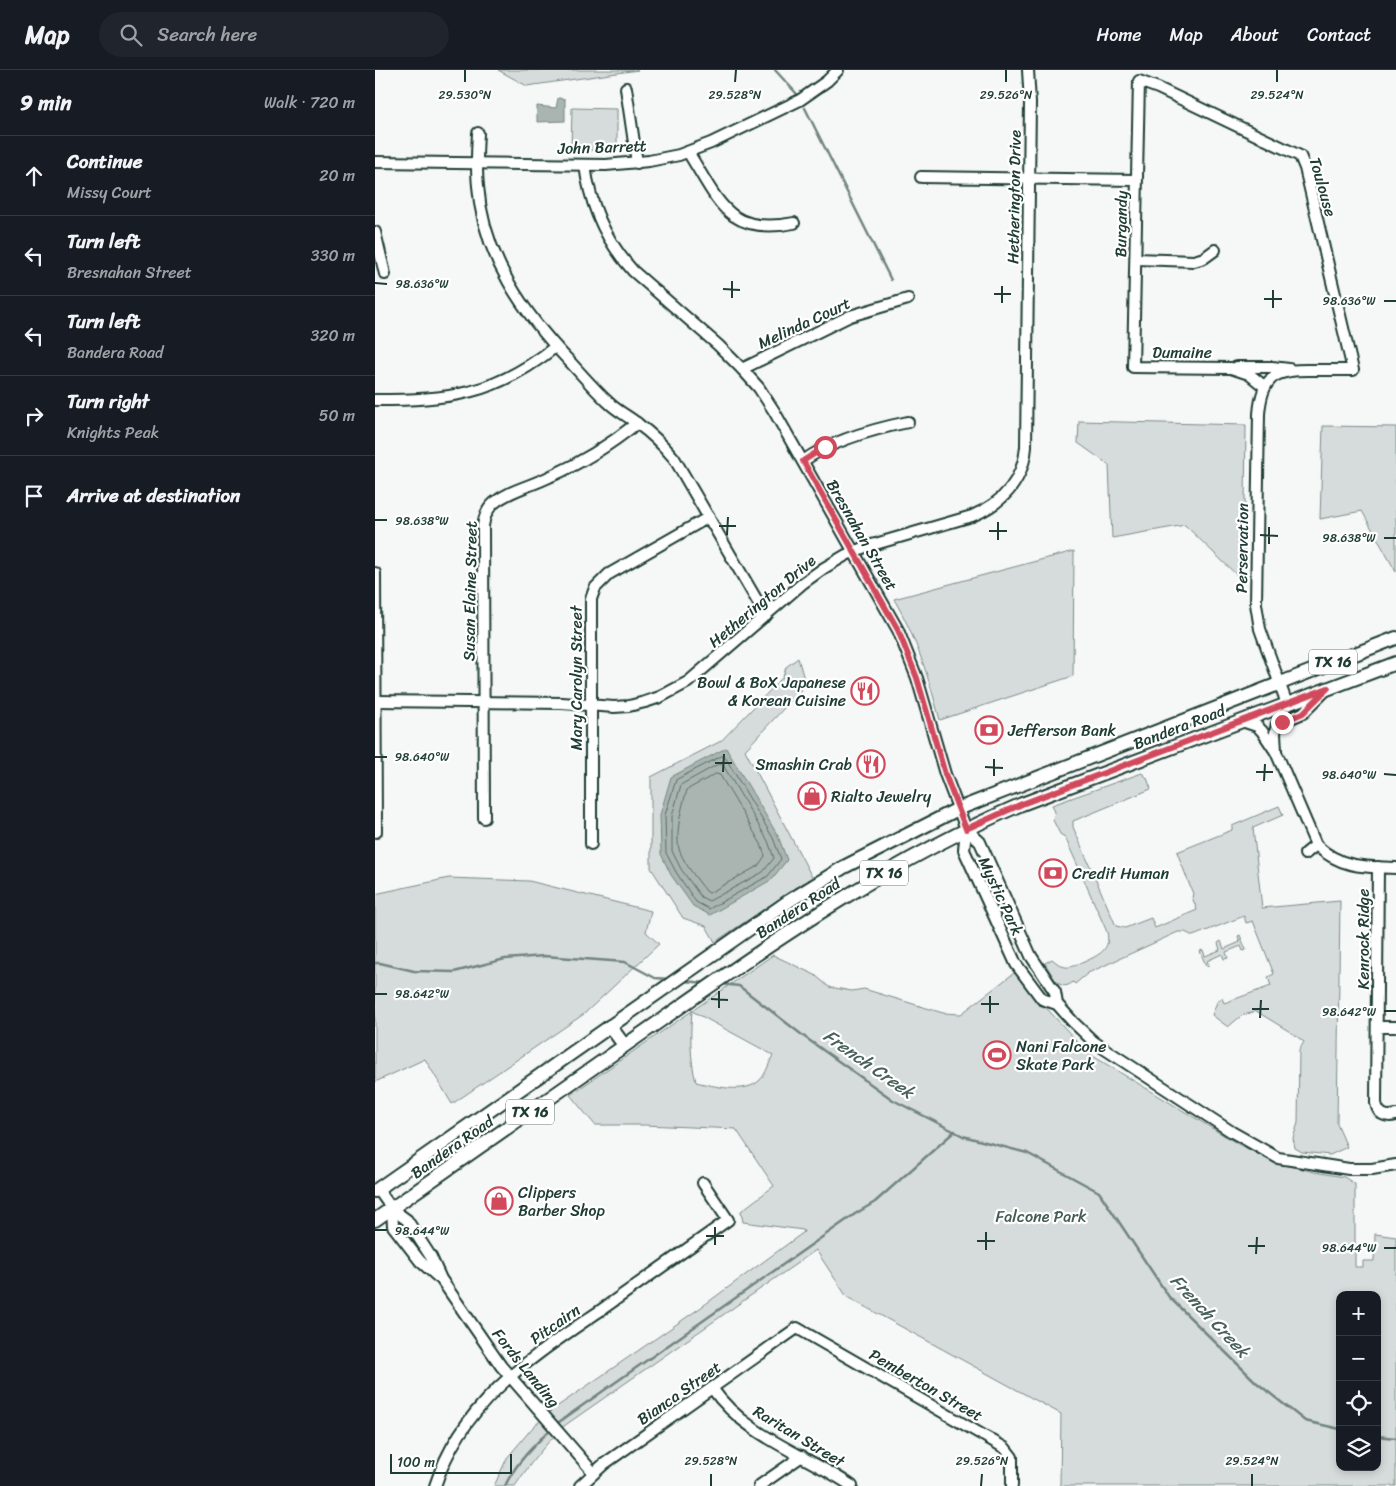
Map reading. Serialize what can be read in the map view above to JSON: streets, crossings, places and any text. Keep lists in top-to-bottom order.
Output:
{
  "streets": {
    "main road": ["TX 16", "Bandera Road"],
    "street": [
      "John Barrett",
      "Toulouse",
      "Hetherington Drive",
      "Burgandy",
      "Melinda Court",
      "Dumaine",
      "Bresnahan Street",
      "Perservation",
      "Susan Elaine Street",
      "Mary Carolyn Street",
      "Mystic Park",
      "Kenrock Ridge",
      "Pitcairn",
      "Fords Landing",
      "Pemberton Street",
      "Bianca Street",
      "Raritan Street"
    ]
  },
  "crossings": [
    ["John Barrett", "Bresnahan Street"],
    ["Toulouse", "Burgandy"],
    ["Toulouse", "Dumaine"],
    ["Hetherington Drive", "Bresnahan Street"],
    ["Hetherington Drive", "Susan Elaine Street"],
    ["Hetherington Drive", "Mary Carolyn Street"],
    ["Burgandy", "Dumaine"],
    ["Melinda Court", "Bresnahan Street"],
    ["Dumaine", "Perservation"],
    ["Bresnahan Street", "Bandera Road"],
    ["Bresnahan Street", "Mystic Park"],
    ["Perservation", "Bandera Road"],
    ["Bandera Road", "Mystic Park"],
    ["Bandera Road", "Fords Landing"],
    ["Pitcairn", "Fords Landing"],
    ["Fords Landing", "Bianca Street"],
    ["Pemberton Street", "Bianca Street"],
    ["Bianca Street", "Raritan Street"]
  ],
  "water": ["French Creek"],
  "parks": ["Falcone Park"],
  "places": {
    "restaurant": ["Bowl & BoX Japanese & Korean Cuisine", "Smashin Crab"],
    "bank": ["Jefferson Bank", "Credit Human"],
    "shop": ["Rialto Jewelry", "Clippers Barber Shop"],
    "sports": ["Nani Falcone Skate Park"]
  },
  "scale_bar": "100 m",
  "page": {
    "header": "Map",
    "search": "Search here",
    "nav": [
      "Home",
      "Map",
      "About",
      "Contact"
    ],
    "heading": ["9 min", "Walk · 720 m"],
    "list": [
      ["Continue", "Missy Court", "20 m"],
      ["Turn left", "Bresnahan Street", "330 m"],
      ["Turn left", "Bandera Road", "320 m"],
      ["Turn right", "Knights Peak", "50 m"],
      "Arrive at destination"
    ],
    "map_buttons": ["+", "−"],
    "scale": "100 m"
  },
  "coordinates": [
    "29.530°N",
    "29.528°N",
    "29.526°N",
    "29.524°N",
    "98.636°W",
    "98.638°W",
    "98.640°W",
    "98.642°W",
    "98.644°W"
  ]
}
